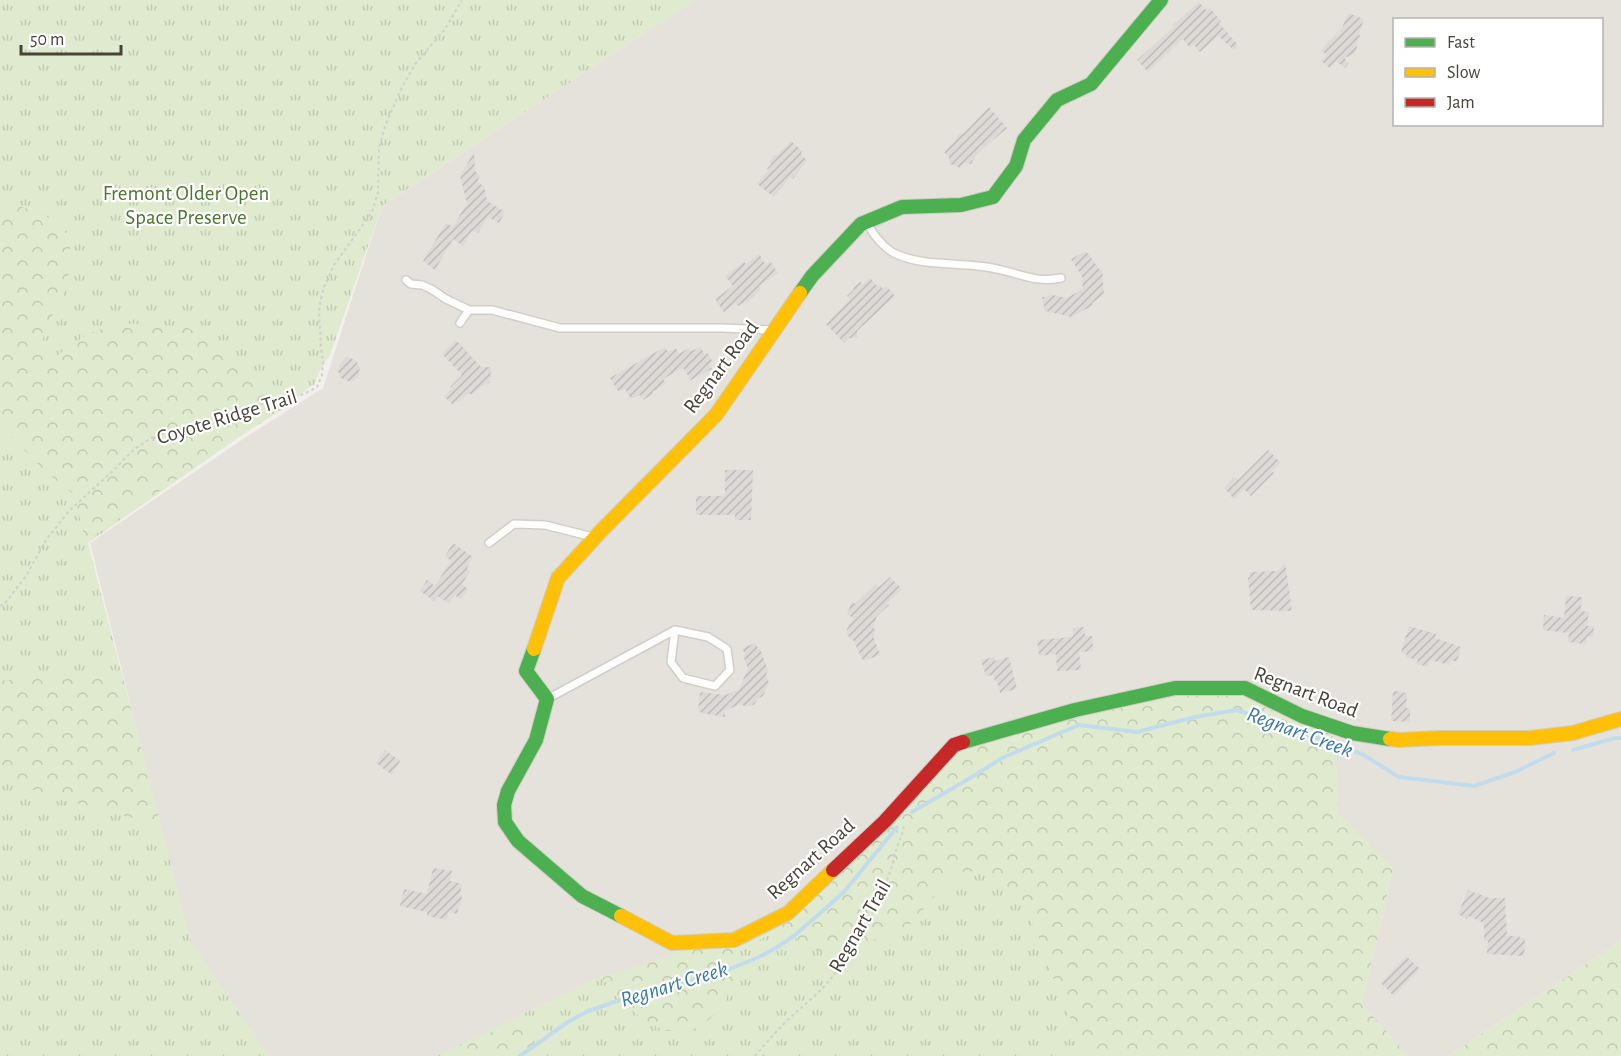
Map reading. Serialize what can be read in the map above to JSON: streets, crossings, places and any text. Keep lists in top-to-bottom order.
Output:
{
  "streets": {
    "street": ["Regnart Road"],
    "path": ["Coyote Ridge Trail", "Regnart Trail"]
  },
  "water": ["Regnart Creek"],
  "parks": ["Fremont Older Open Space Preserve"],
  "legend": ["Fast", "Slow", "Jam"],
  "scale_bar": "50 m"
}
